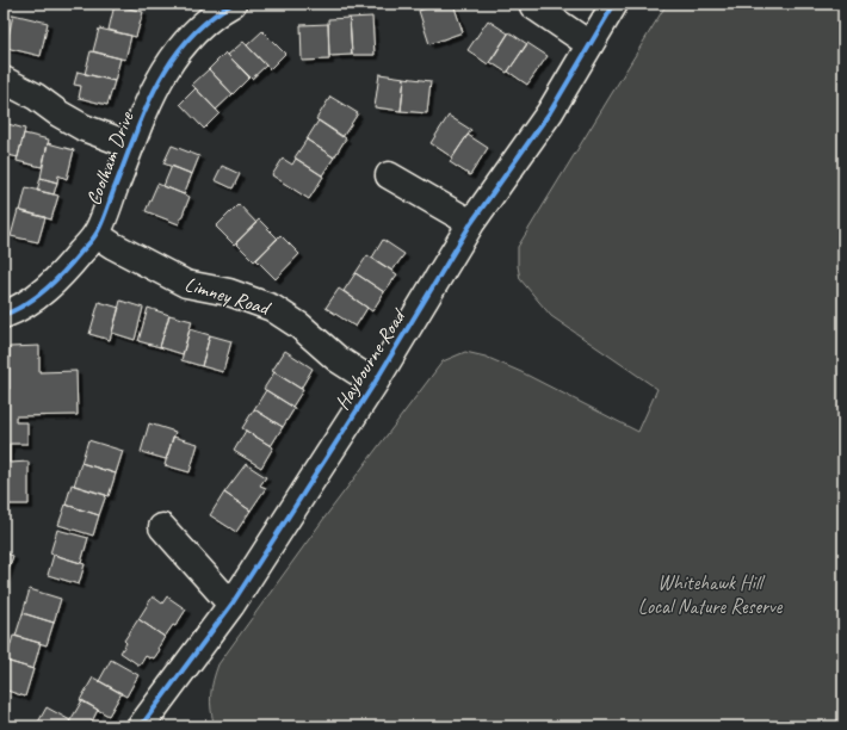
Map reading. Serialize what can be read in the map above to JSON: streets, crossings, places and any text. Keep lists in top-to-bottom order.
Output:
{
  "streets": {
    "street": ["Coolham Drive", "Limney Road", "Haybourne Road"]
  },
  "crossings": [
    ["Coolham Drive", "Limney Road"],
    ["Limney Road", "Haybourne Road"]
  ],
  "parks": ["Whitehawk Hill Local Nature Reserve"]
}
